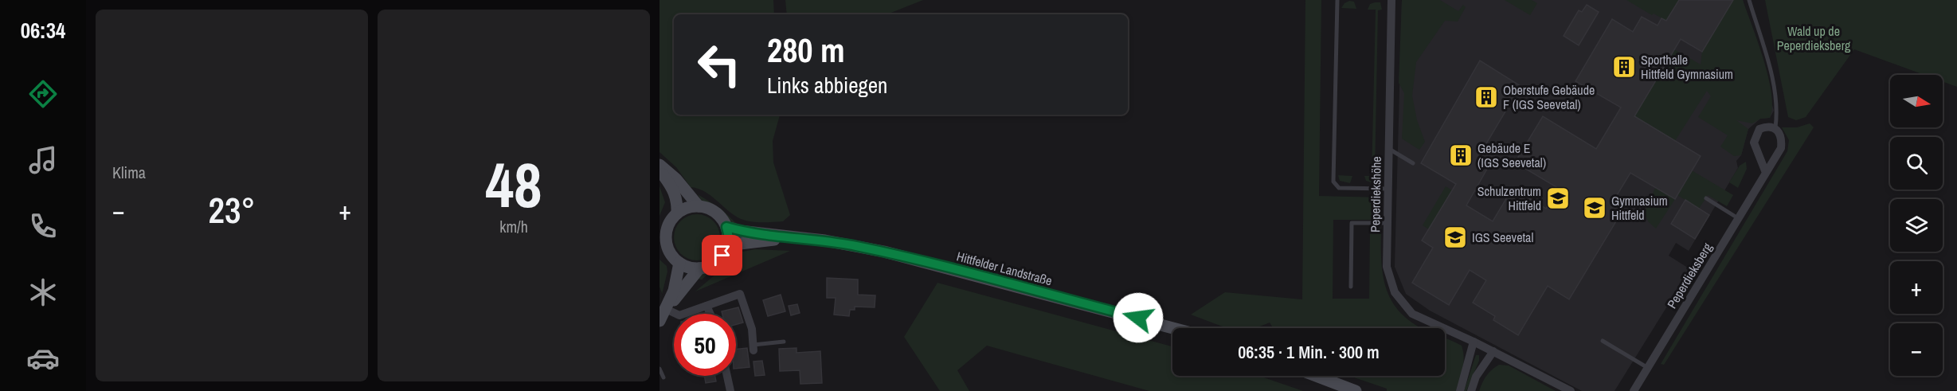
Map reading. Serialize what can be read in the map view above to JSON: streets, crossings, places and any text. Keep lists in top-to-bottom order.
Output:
{
  "streets": {
    "main road": ["Hittfelder Landstraße"],
    "street": ["Peperdiekshöhe", "Peperdieksberg"]
  },
  "parks": ["Wald up de Peperdieksberg"],
  "places": {
    "building": ["Sporthalle Hittfeld Gymnasium", "Oberstufe Gebäude F (IGS Seevetal)", "Gebäude E (IGS Seevetal)"],
    "school or university": ["Schulzentrum Hittfeld", "Gymnasium Hittfeld", "IGS Seevetal"]
  },
  "north": "right",
  "page": {
    "tabs": "06:34",
    "tile": [
      "Klima",
      ["48", "km/h"]
    ],
    "turn": ["280 m", "Links abbiegen"],
    "map_buttons": ["+", "−"],
    "heat": ["−", "23°", "+"],
    "limit": "50",
    "trip": "06:35 · 1 Min. · 300 m"
  }
}
